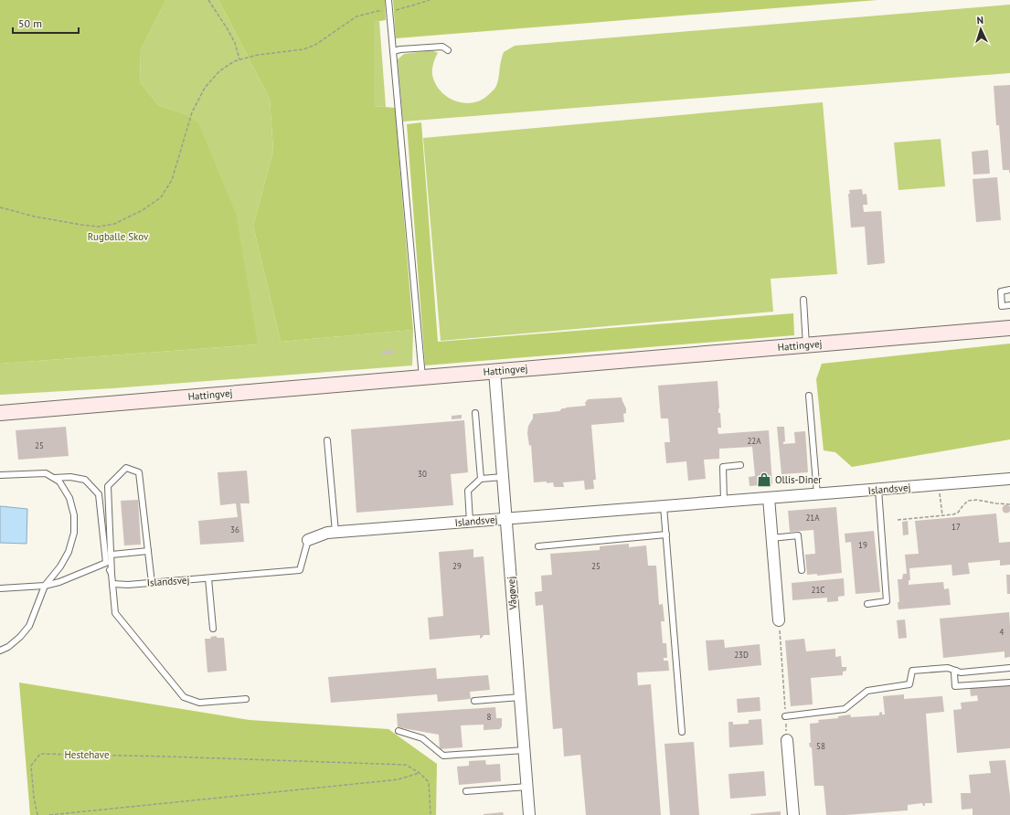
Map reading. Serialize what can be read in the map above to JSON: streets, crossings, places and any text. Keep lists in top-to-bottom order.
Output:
{
  "streets": {
    "street": ["Hattingvej", "Islandsvej", "Vågøvej"]
  },
  "crossings": [
    ["Hattingvej", "Vågøvej"],
    ["Islandsvej", "Vågøvej"]
  ],
  "parks": ["Rugballe Skov", "Hestehave"],
  "places": {
    "shop": ["Ollis-Diner"]
  },
  "house_numbers": [
    "22A",
    "25",
    "30",
    "21A",
    "17",
    "36",
    "19",
    "29",
    "25",
    "21C",
    "4",
    "23D",
    "8",
    "58"
  ],
  "scale_bar": "50 m",
  "north": "top"
}
